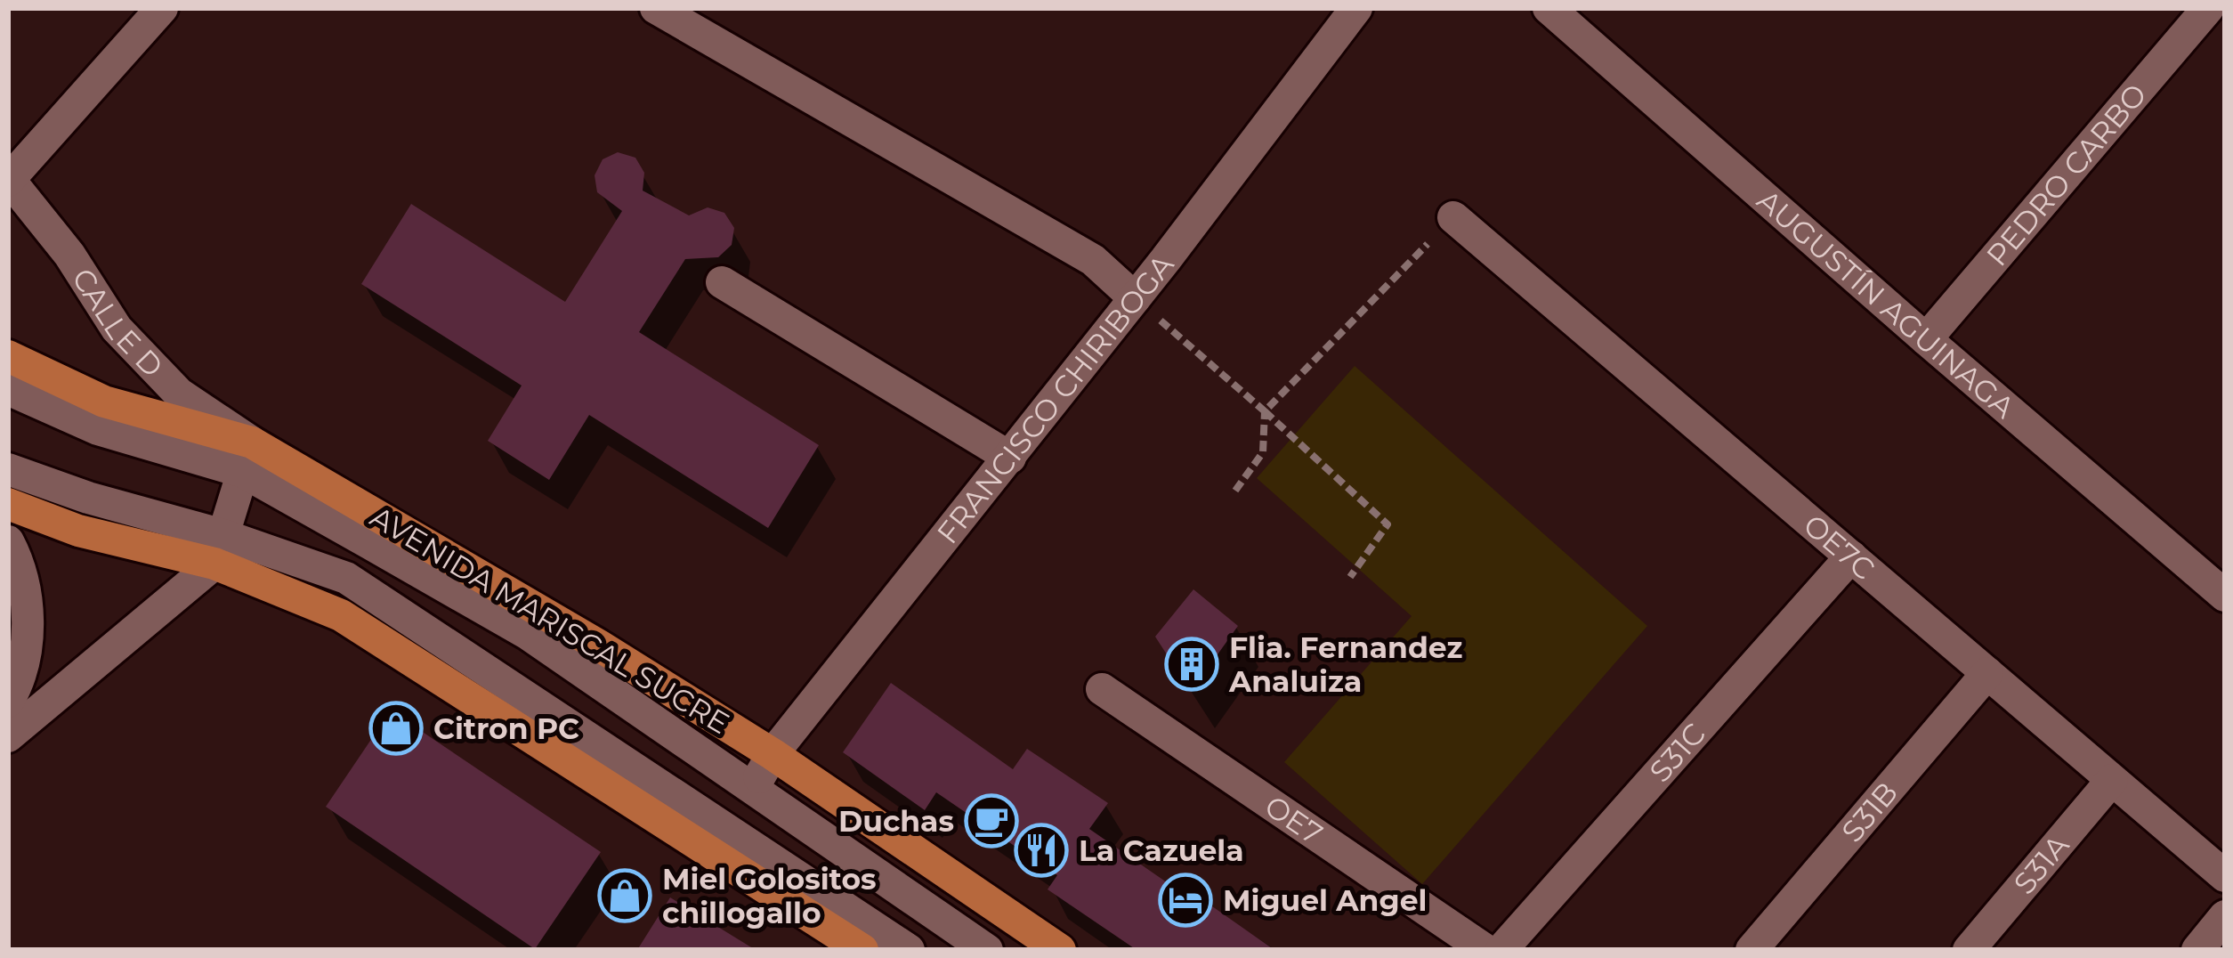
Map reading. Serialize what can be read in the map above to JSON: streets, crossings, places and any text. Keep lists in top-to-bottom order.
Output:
{
  "streets": {
    "main road": ["AVENIDA MARISCAL SUCRE"],
    "street": [
      "PEDRO CARBO",
      "AUGUSTÍN AGUINAGA",
      "CALLE D",
      "FRANCISCO CHIRIBOGA",
      "OE7C",
      "S31C",
      "S31B",
      "OE7",
      "S31A"
    ]
  },
  "crossings": [
    ["PEDRO CARBO", "AUGUSTÍN AGUINAGA"],
    ["CALLE D", "AVENIDA MARISCAL SUCRE"],
    ["FRANCISCO CHIRIBOGA", "AVENIDA MARISCAL SUCRE"],
    ["OE7C", "S31C"],
    ["OE7C", "S31B"],
    ["OE7C", "S31A"]
  ],
  "places": {
    "building": ["Flia. Fernandez Analuiza"],
    "shop": ["Citron PC", "Miel Golositos chillogallo"],
    "cafe": ["Duchas"],
    "restaurant": ["La Cazuela"],
    "hotel": ["Miguel Angel"]
  }
}
